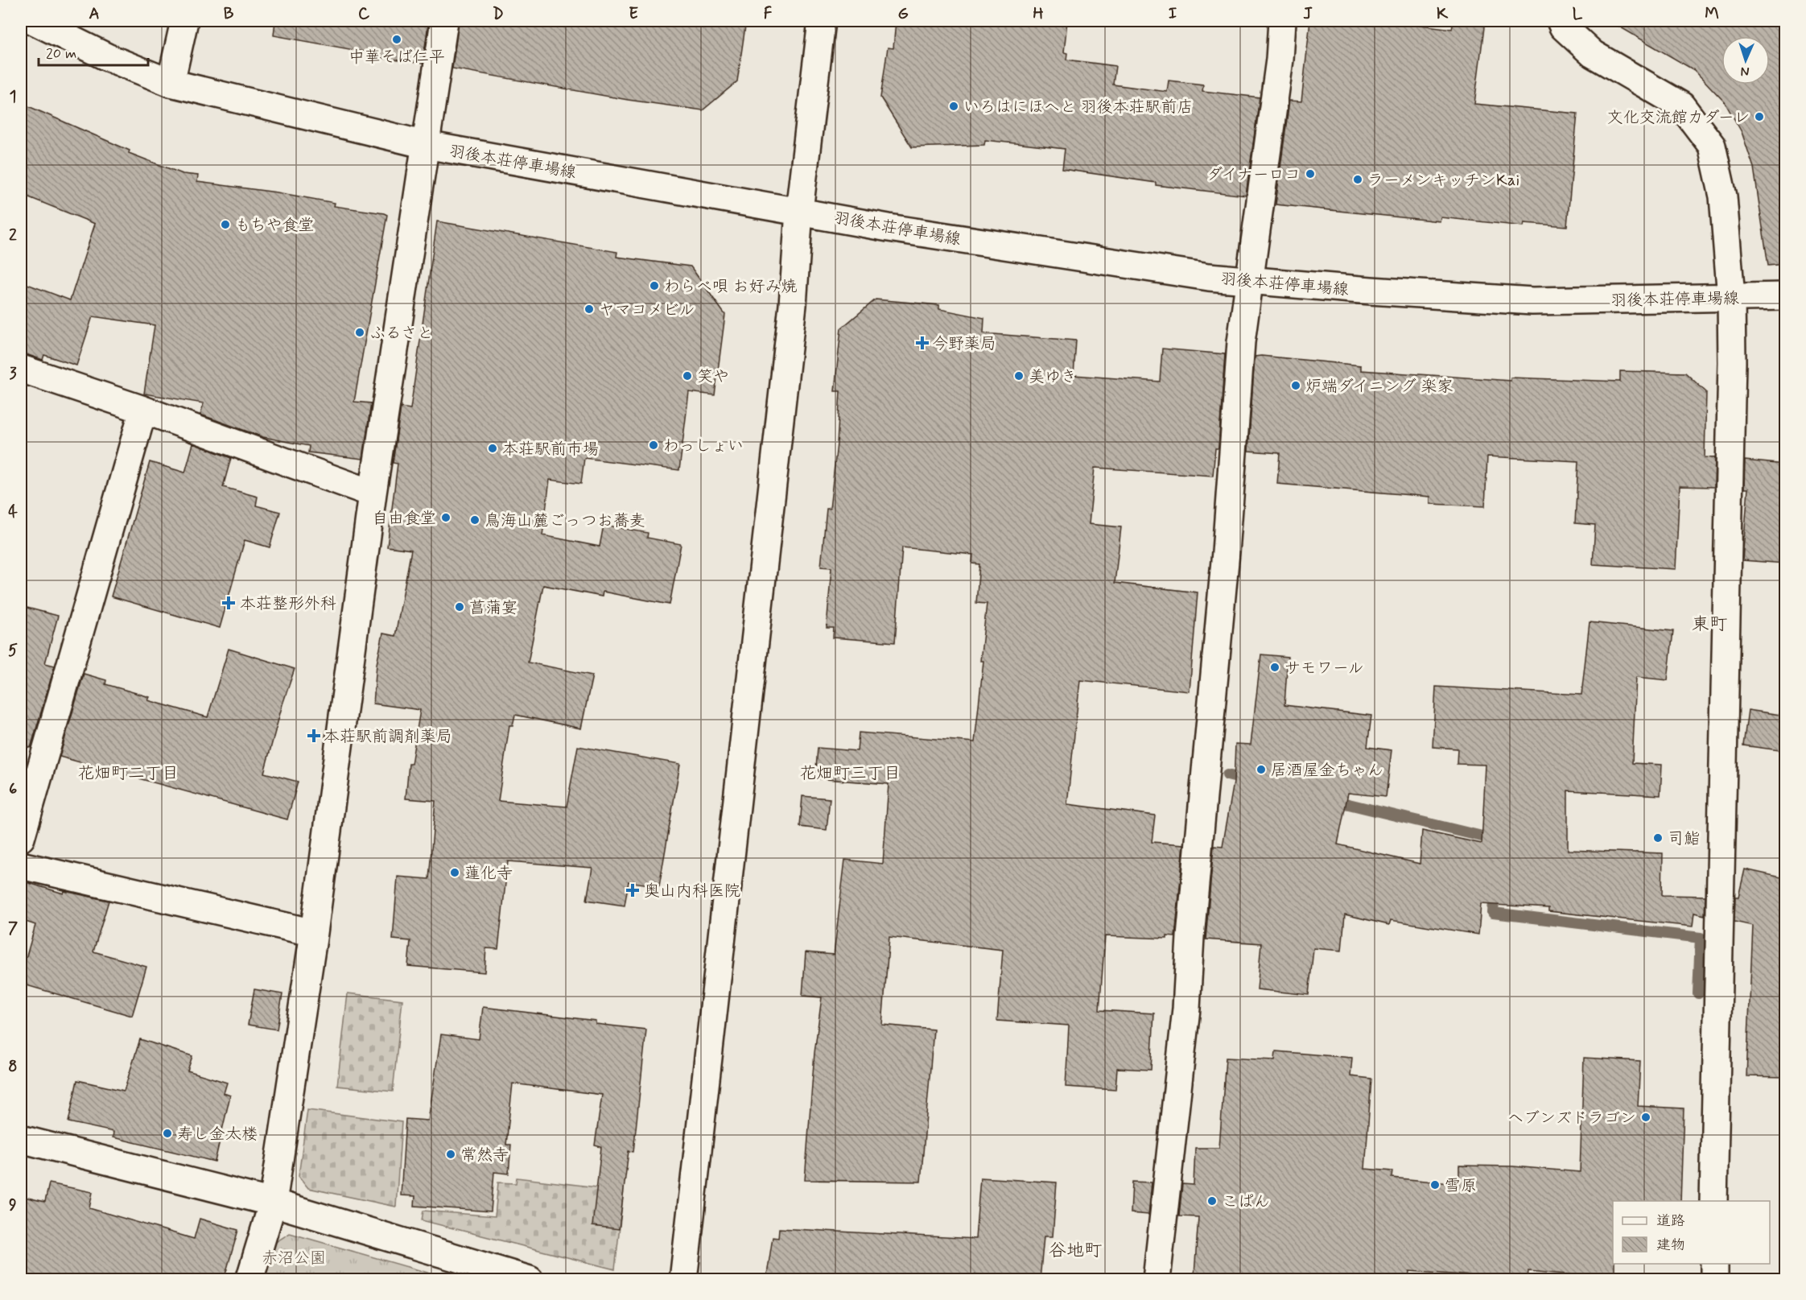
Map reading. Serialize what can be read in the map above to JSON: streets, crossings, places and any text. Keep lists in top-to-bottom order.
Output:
{
  "streets": {
    "street": ["羽後本荘停車場線"]
  },
  "districts": [
    "東町",
    "花畑町二丁目",
    "花畑町三丁目",
    "谷地町"
  ],
  "parks": ["赤沼公園"],
  "places": {
    "other": [
      "中華そば仁平",
      "いろはにほへと 羽後本荘駅前店",
      "文化交流館カダーレ",
      "ダイナーロコ",
      "ラーメンキッチンKai",
      "もちや食堂",
      "わらべ唄 お好み焼",
      "ヤマコメビル",
      "ふるさと",
      "笑や",
      "美ゆき",
      "炉端ダイニング 楽家",
      "わっしょい",
      "本荘駅前市場",
      "自由食堂",
      "鳥海山麓ごっつお蕎麦",
      "菖蒲宴",
      "サモワール",
      "居酒屋金ちゃん",
      "司鮨",
      "蓮化寺",
      "ヘブンズドラゴン",
      "寿し金太楼",
      "常然寺",
      "雪原",
      "こぱん"
    ],
    "health": [
      "今野薬局",
      "本荘整形外科",
      "本荘駅前調剤薬局",
      "奥山内科医院"
    ]
  },
  "legend": ["道路", "建物"],
  "scale_bar": "20 m",
  "north": "bottom",
  "grid": {
    "columns": [
      "A",
      "B",
      "C",
      "D",
      "E",
      "F",
      "G",
      "H",
      "I",
      "J",
      "K",
      "L",
      "M"
    ],
    "rows": [
      "1",
      "2",
      "3",
      "4",
      "5",
      "6",
      "7",
      "8",
      "9"
    ]
  }
}
